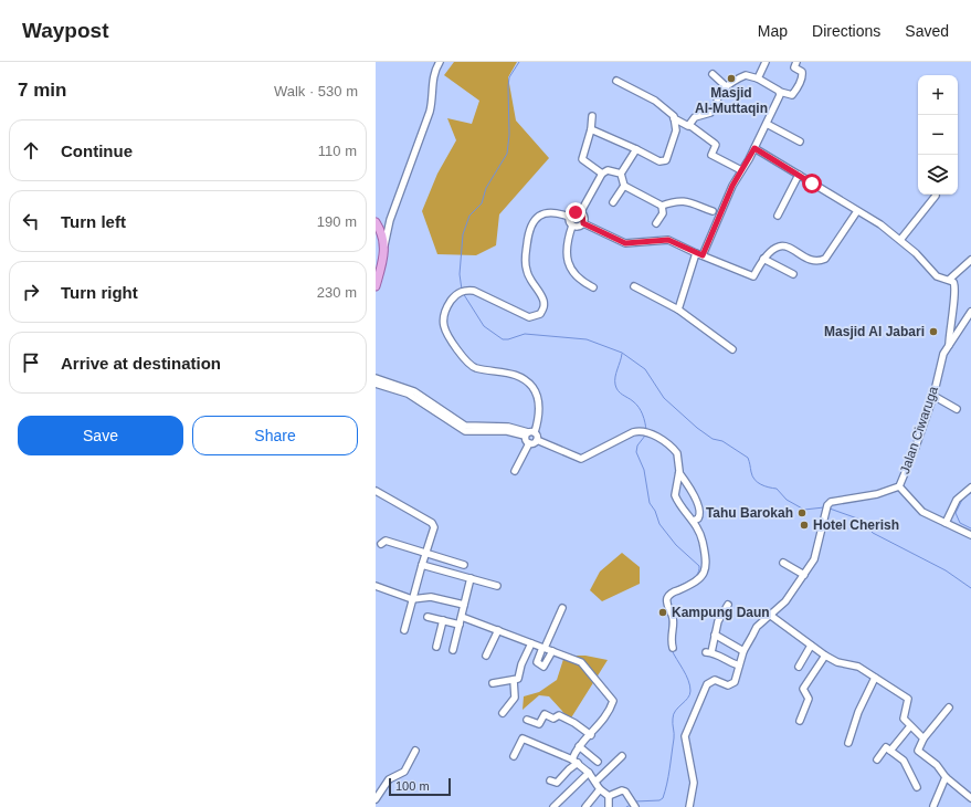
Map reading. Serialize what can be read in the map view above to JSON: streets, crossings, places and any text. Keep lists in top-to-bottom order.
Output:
{
  "streets": {
    "street": ["Jalan Ciwaruga"]
  },
  "places": [
    "Masjid Al-Muttaqin",
    "Masjid Al Jabari",
    "Tahu Barokah",
    "Hotel Cherish",
    "Kampung Daun"
  ],
  "scale_bar": "100 m",
  "page": {
    "header": "Waypost",
    "nav": ["Map", "Directions", "Saved"],
    "heading": ["7 min", "Walk · 530 m"],
    "map_buttons": ["+", "−"],
    "list": [
      ["Continue", "110 m"],
      ["Turn left", "190 m"],
      ["Turn right", "230 m"],
      "Arrive at destination"
    ],
    "buttons": ["Save", "Share"],
    "scale": "100 m"
  }
}
